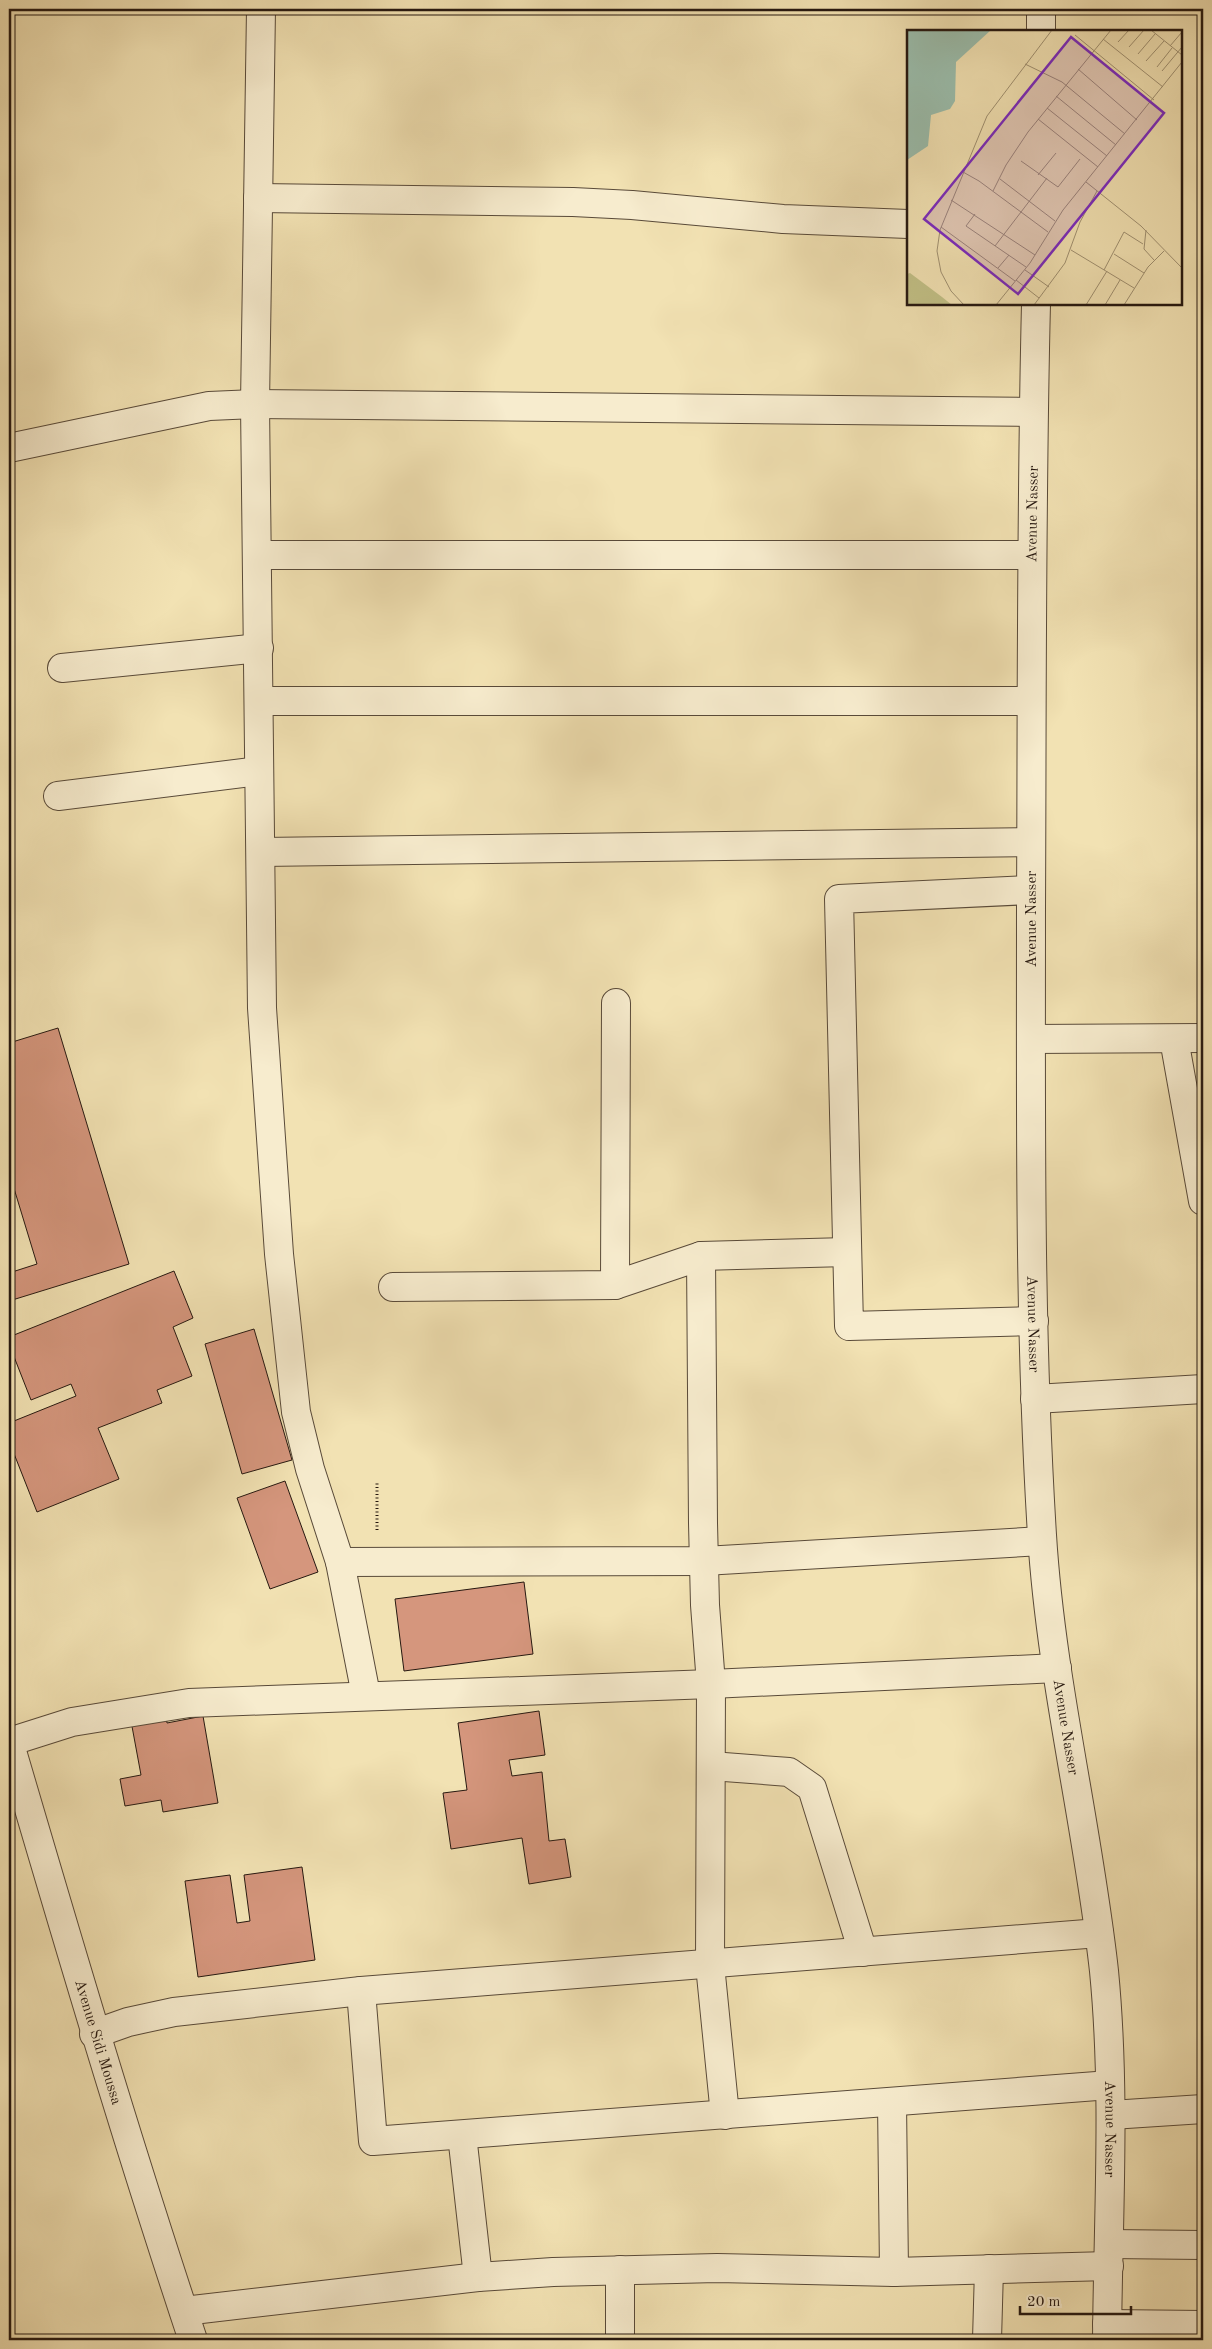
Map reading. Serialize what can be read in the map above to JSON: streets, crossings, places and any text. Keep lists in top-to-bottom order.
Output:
{
  "streets": {
    "street": ["Avenue Nasser", "Avenue Sidi Moussa"]
  },
  "scale_bar": "20 m"
}
